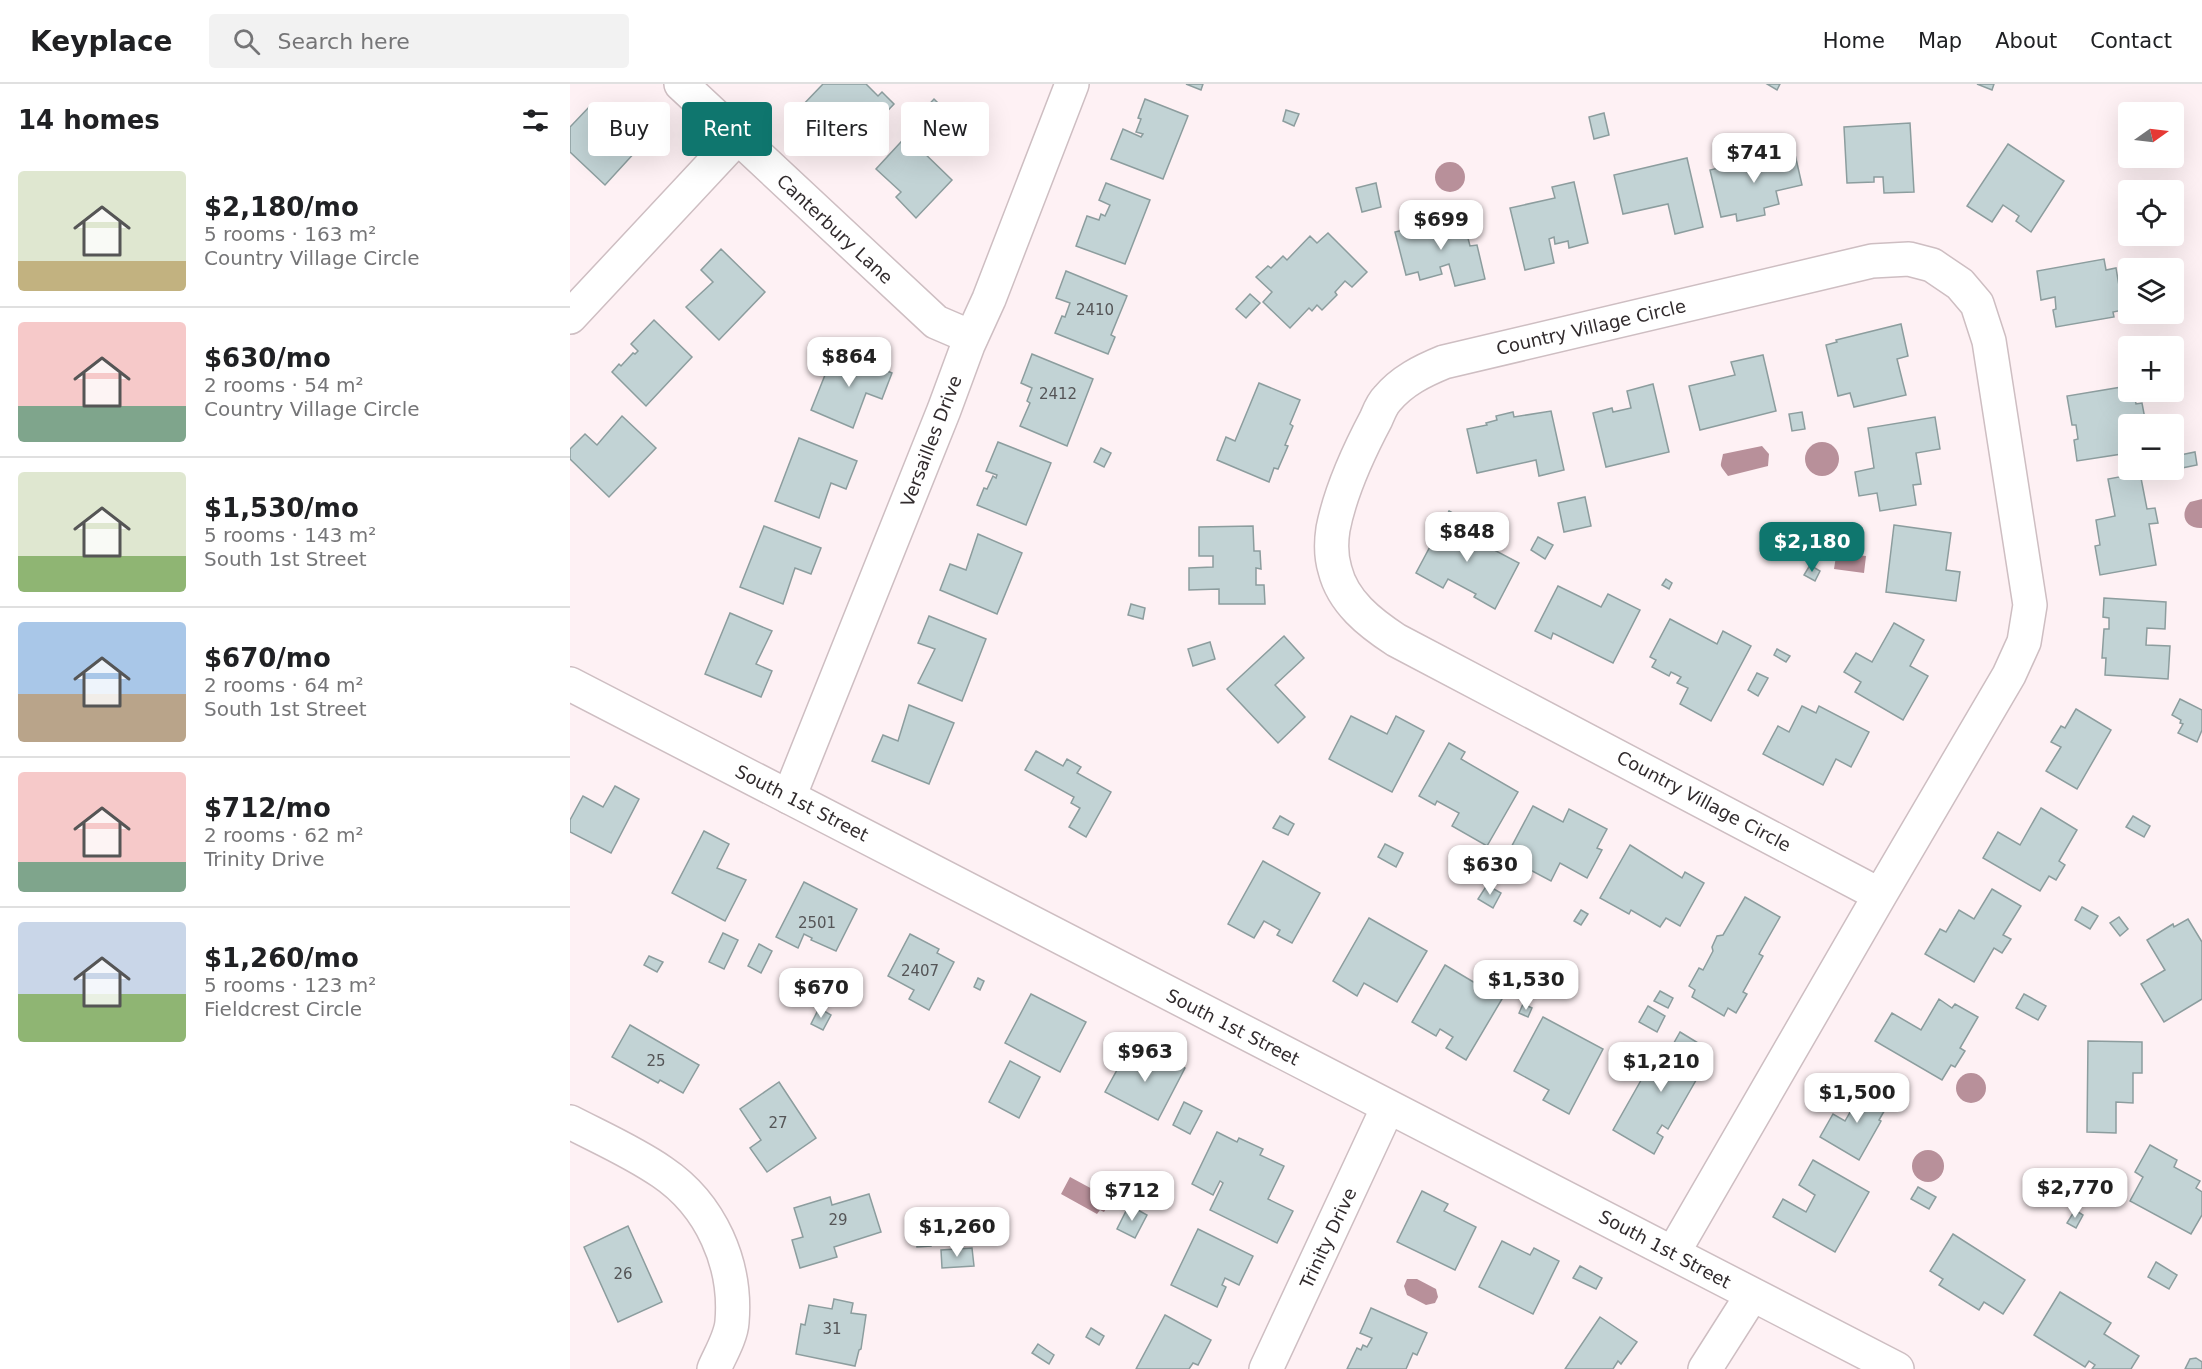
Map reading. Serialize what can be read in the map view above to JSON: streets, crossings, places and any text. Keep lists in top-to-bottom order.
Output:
{
  "streets": {
    "street": [
      "Canterbury Lane",
      "Country Village Circle",
      "Versailles Drive",
      "South 1st Street",
      "Trinity Drive"
    ]
  },
  "crossings": [
    ["Canterbury Lane", "Versailles Drive"],
    ["Country Village Circle", "South 1st Street"],
    ["Versailles Drive", "South 1st Street"],
    ["South 1st Street", "Trinity Drive"]
  ],
  "house_numbers": [
    "2410",
    "2412",
    "2501",
    "2407",
    "25",
    "27",
    "29",
    "26",
    "31"
  ],
  "north": "right",
  "page": {
    "header": "Keyplace",
    "search": "Search here",
    "nav": [
      "Home",
      "Map",
      "About",
      "Contact"
    ],
    "heading": "14 homes",
    "map_buttons": ["+", "−"],
    "chip": [
      "Buy",
      "Rent",
      "Filters",
      "New"
    ],
    "price": [
      "$741",
      "$699",
      "$864",
      "$848",
      "$2,180",
      "$630",
      "$1,530",
      "$670",
      "$963",
      "$1,210",
      "$1,500",
      "$2,770",
      "$712",
      "$1,260"
    ],
    "list": [
      {
        "name": "$2,180/mo",
        "note": "5 rooms · 163 m² · Country Village Circle"
      },
      {
        "name": "$630/mo",
        "note": "2 rooms · 54 m² · Country Village Circle"
      },
      {
        "name": "$1,530/mo",
        "note": "5 rooms · 143 m² · South 1st Street"
      },
      {
        "name": "$670/mo",
        "note": "2 rooms · 64 m² · South 1st Street"
      },
      {
        "name": "$712/mo",
        "note": "2 rooms · 62 m² · Trinity Drive"
      },
      {
        "name": "$1,260/mo",
        "note": "5 rooms · 123 m² · Fieldcrest Circle"
      }
    ]
  }
}
